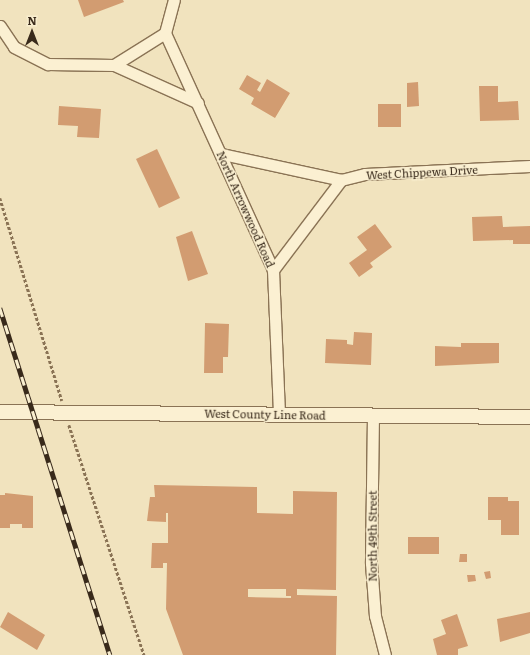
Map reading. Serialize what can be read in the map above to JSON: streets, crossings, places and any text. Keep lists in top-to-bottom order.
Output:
{
  "streets": {
    "street": [
      "West Chippewa Drive",
      "North Arrowwood Road",
      "West County Line Road",
      "North 49th Street"
    ]
  },
  "crossings": [
    ["West Chippewa Drive", "North Arrowwood Road"],
    ["North Arrowwood Road", "West County Line Road"],
    ["West County Line Road", "North 49th Street"]
  ],
  "north": "top"
}
